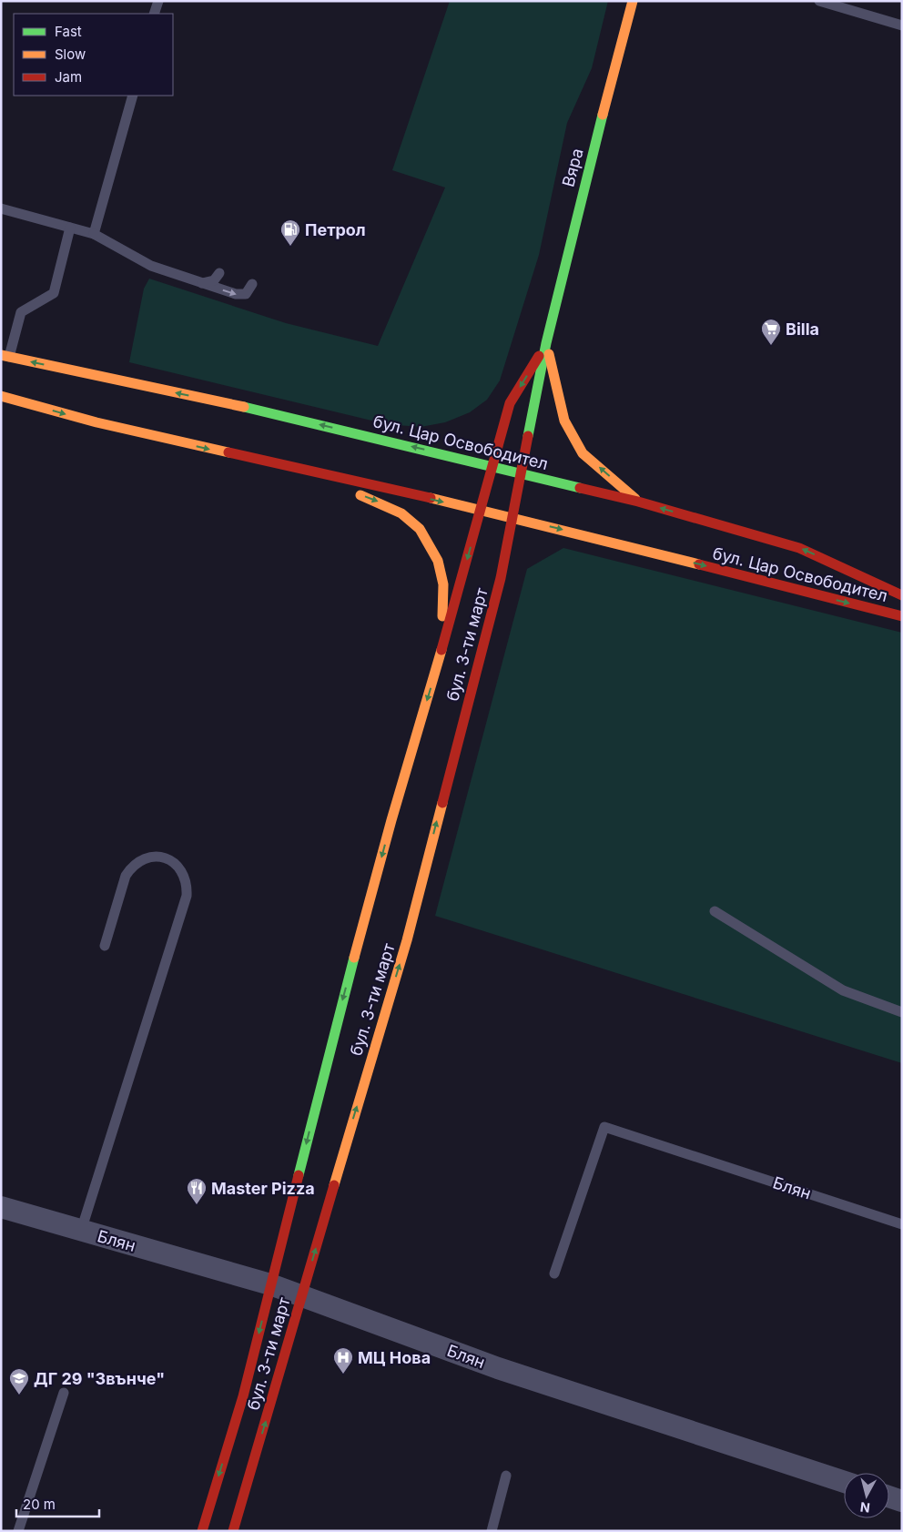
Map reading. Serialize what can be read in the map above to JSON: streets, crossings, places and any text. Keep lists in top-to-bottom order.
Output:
{
  "streets": {
    "street": [
      "Вяра",
      "бул. Цар Освободител",
      "бул. 3-ти март",
      "Блян"
    ]
  },
  "crossings": [
    ["Вяра", "бул. Цар Освободител"],
    ["Вяра", "бул. 3-ти март"],
    ["бул. Цар Освободител", "бул. 3-ти март"],
    ["бул. 3-ти март", "Блян"]
  ],
  "places": {
    "fuel station": ["Петрол"],
    "supermarket": ["Billa"],
    "restaurant": ["Master Pizza"],
    "hospital": ["МЦ Нова"],
    "school or university": ["ДГ 29 \"Звънче\""]
  },
  "legend": ["Fast", "Slow", "Jam"],
  "scale_bar": "20 m",
  "north": "bottom"
}
